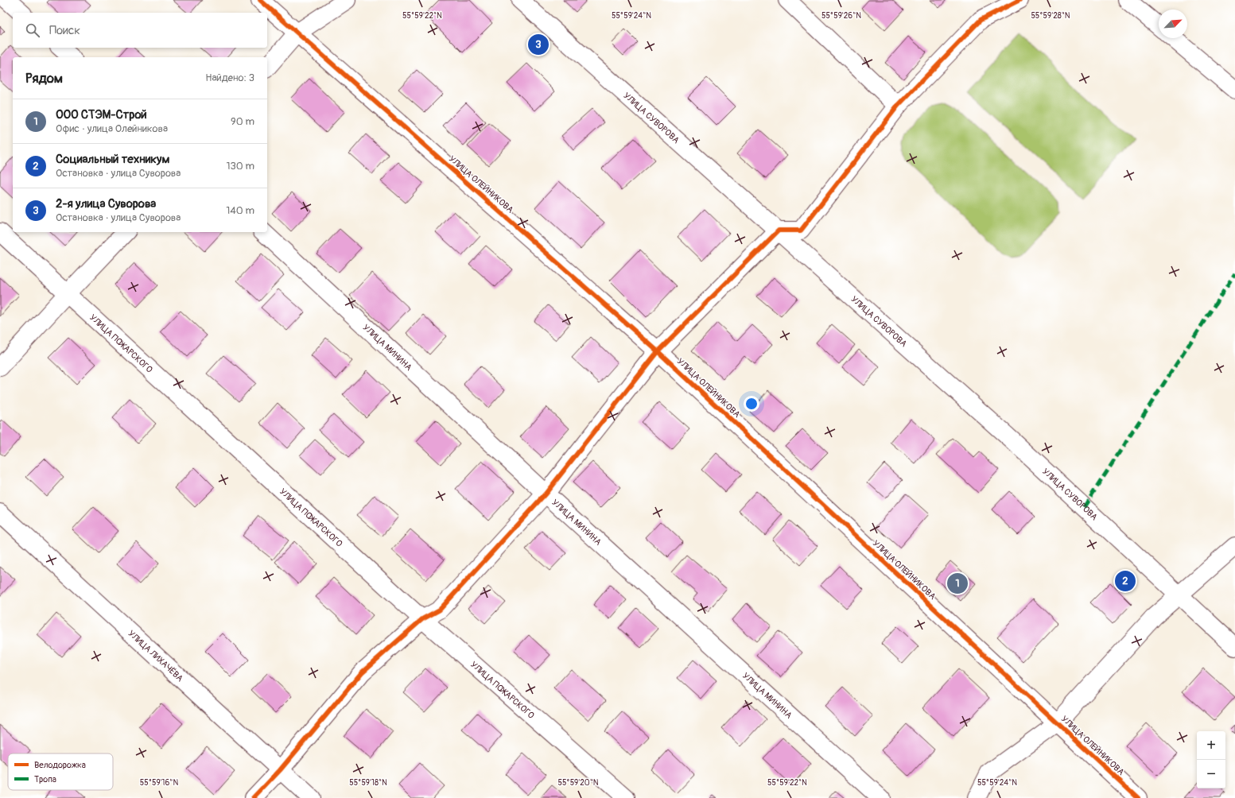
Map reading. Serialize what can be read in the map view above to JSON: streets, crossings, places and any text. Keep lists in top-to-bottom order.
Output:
{
  "streets": {
    "street": [
      "УЛИЦА СУВОРОВА",
      "УЛИЦА ОЛЕЙНИКОВА",
      "УЛИЦА ПОЖАРСКОГО",
      "УЛИЦА МИНИНА",
      "УЛИЦА ЛИХАЧЁВА"
    ]
  },
  "legend": ["Велодорожка", "Тропа"],
  "north": "top right",
  "page": {
    "search": "Поиск",
    "pins": ["3", "2", "1"],
    "heading": ["Рядом", "Найдено: 3"],
    "list": [
      {
        "mark": "1",
        "name": "ООО СТЭМ-Строй",
        "note": "Офис · улица Олейникова",
        "value": "90 m"
      },
      {
        "mark": "2",
        "name": "Социальный техникум",
        "note": "Остановка · улица Суворова",
        "value": "130 m"
      },
      {
        "mark": "3",
        "name": "2-я улица Суворова",
        "note": "Остановка · улица Суворова",
        "value": "140 m"
      }
    ],
    "map_buttons": ["+", "−"]
  },
  "coordinates": [
    "55°59'22\"N",
    "55°59'24\"N",
    "55°59'26\"N",
    "55°59'28\"N",
    "55°59'18\"N",
    "55°59'20\"N",
    "55°59'16\"N"
  ]
}
